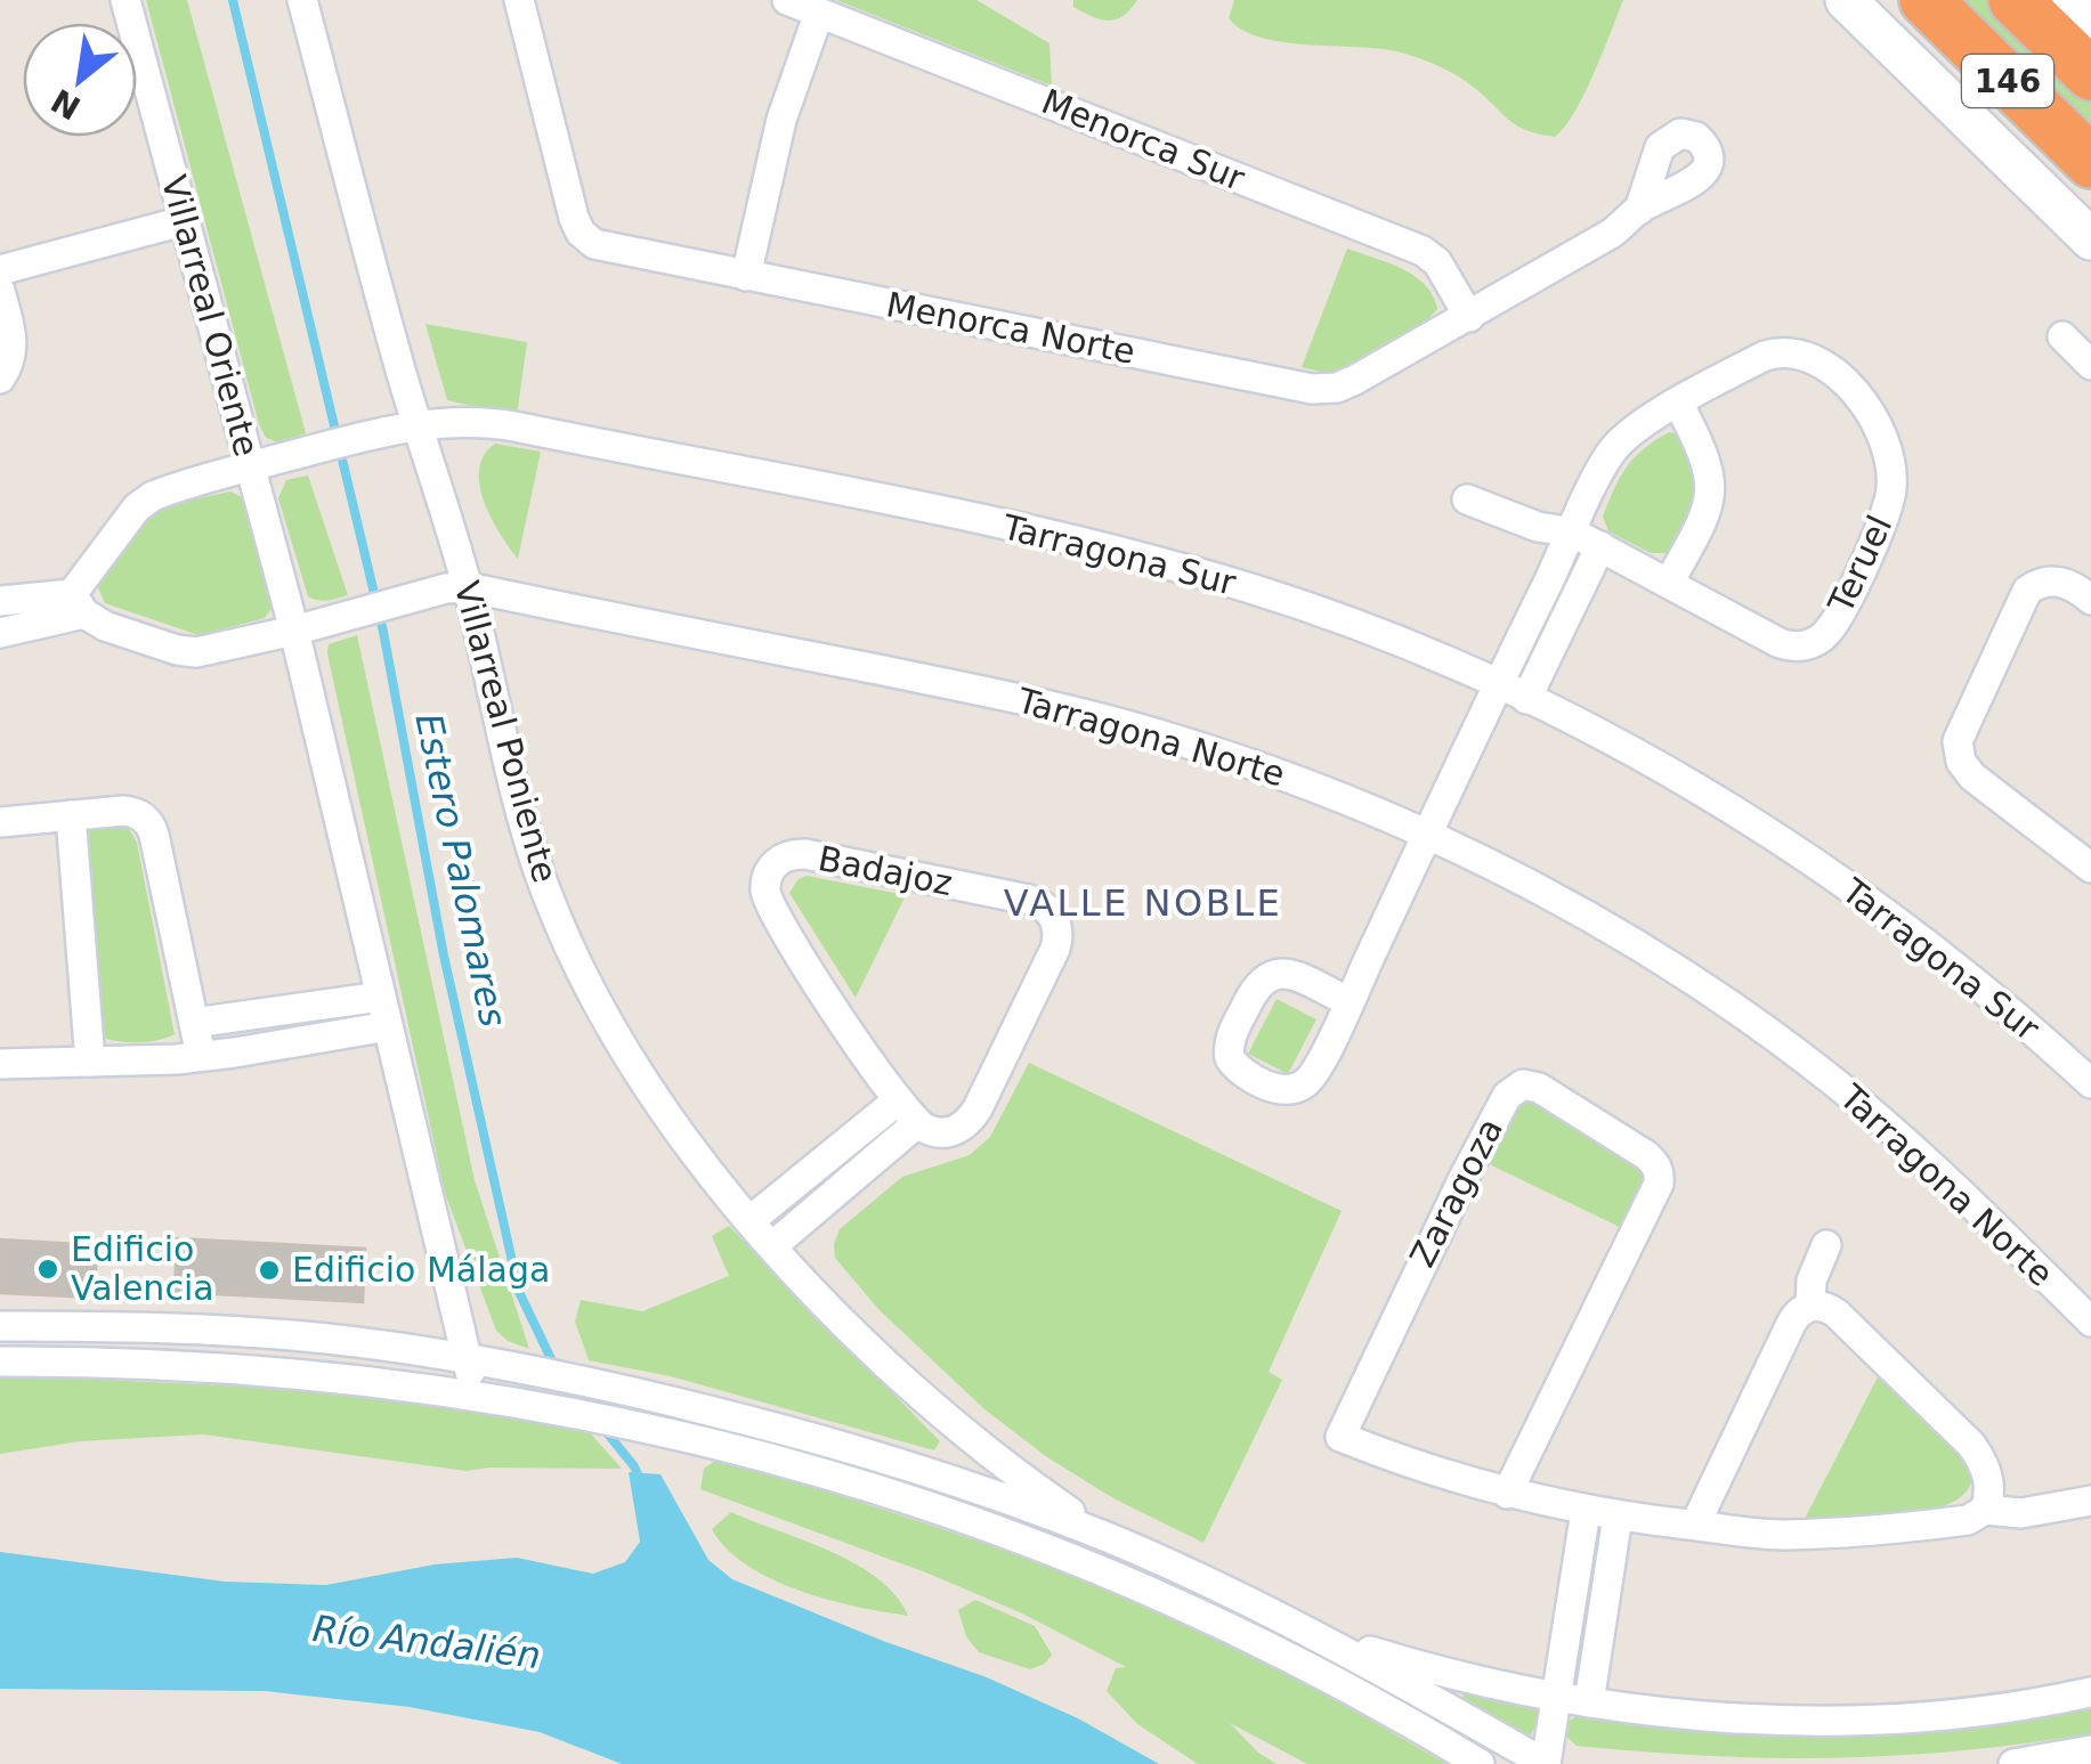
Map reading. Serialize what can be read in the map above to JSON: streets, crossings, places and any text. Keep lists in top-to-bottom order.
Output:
{
  "streets": {
    "highway": ["146"],
    "street": [
      "Menorca Sur",
      "Villarreal Oriente",
      "Menorca Norte",
      "Tarragona Sur",
      "Teruel",
      "Villarreal Poniente",
      "Tarragona Norte",
      "Badajoz",
      "Zaragoza"
    ]
  },
  "crossings": [
    ["Menorca Sur", "Menorca Norte"],
    ["Villarreal Oriente", "Tarragona Sur"],
    ["Villarreal Oriente", "Tarragona Norte"],
    ["Tarragona Sur", "Teruel"],
    ["Tarragona Sur", "Villarreal Poniente"],
    ["Tarragona Sur", "Tarragona Norte"],
    ["Teruel", "Tarragona Norte"],
    ["Villarreal Poniente", "Tarragona Norte"]
  ],
  "districts": ["VALLE NOBLE"],
  "water": ["Estero Palomares", "Río Andalién"],
  "places": ["Edificio Valencia", "Edificio Málaga"],
  "north": "bottom left"
}
